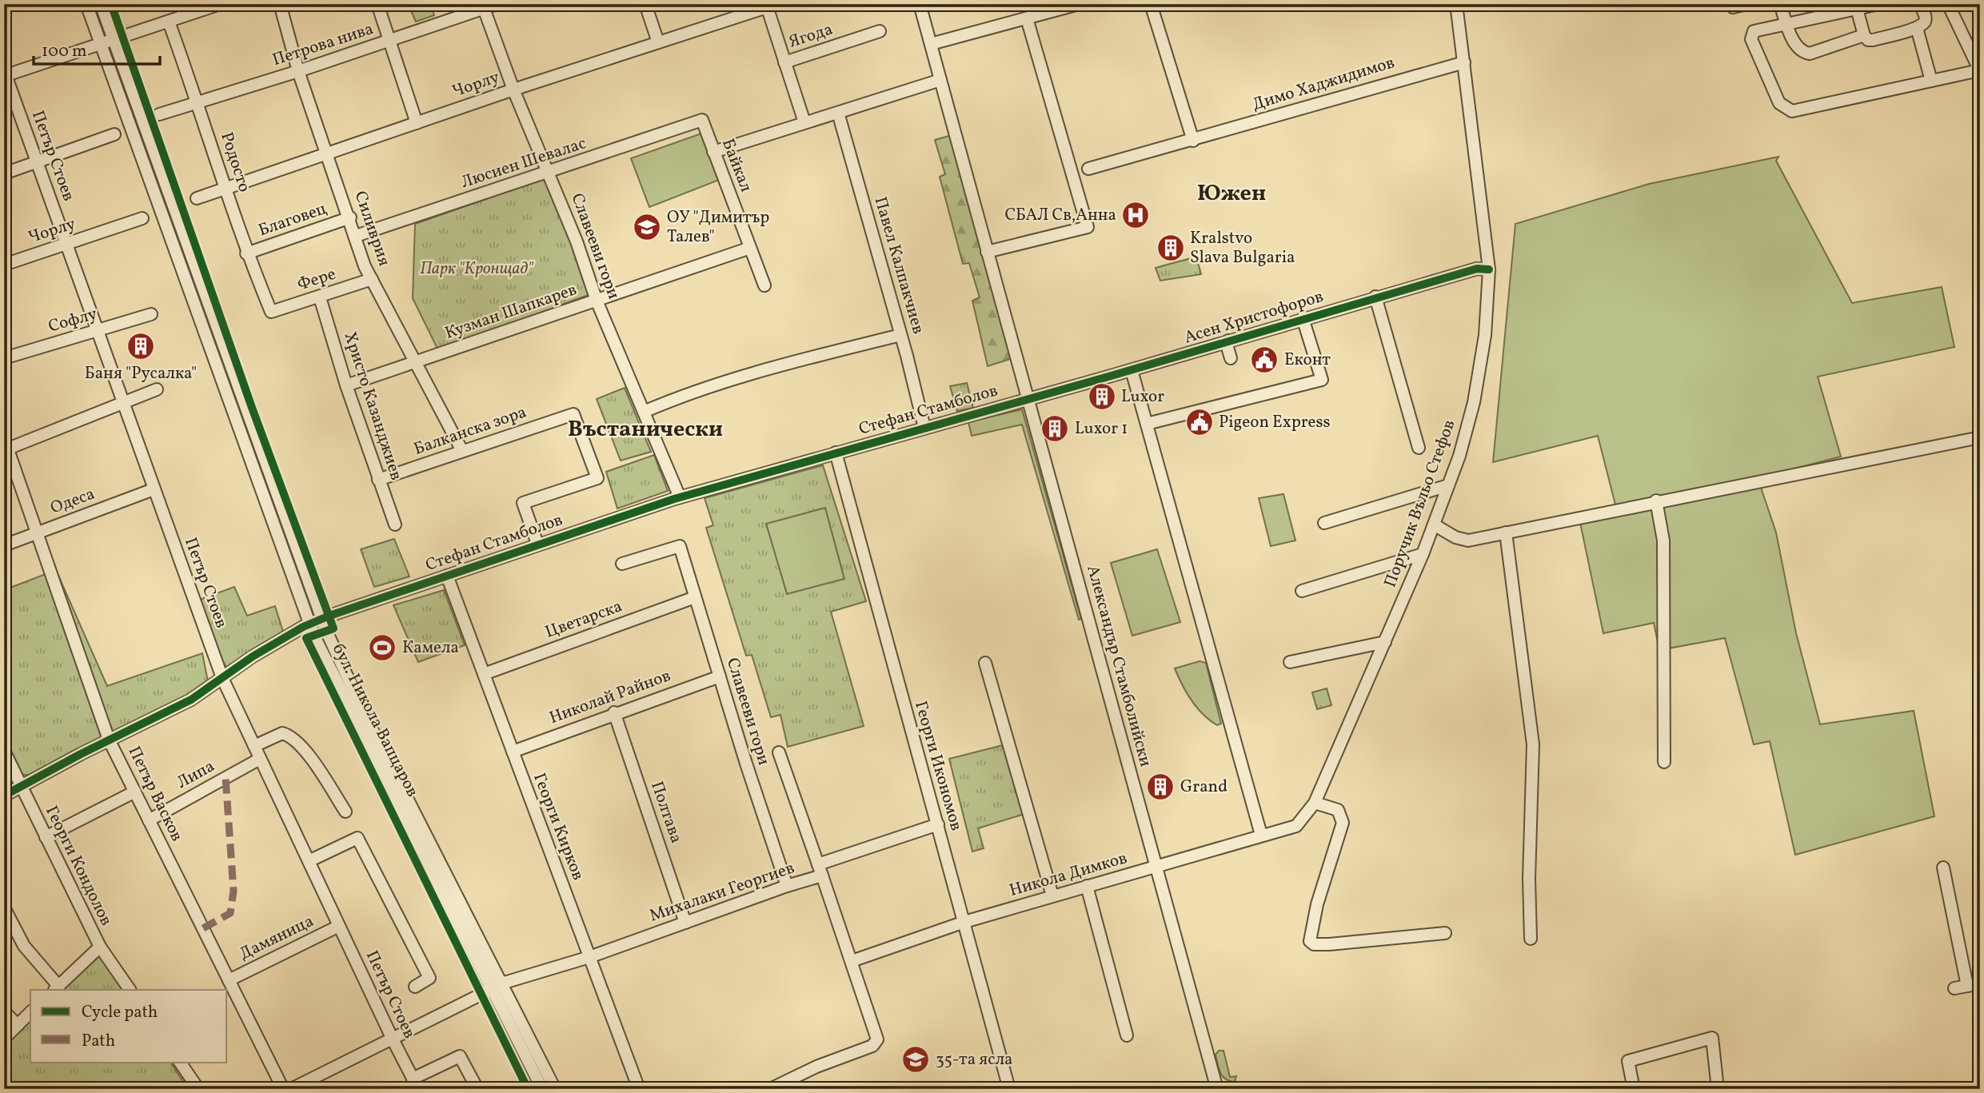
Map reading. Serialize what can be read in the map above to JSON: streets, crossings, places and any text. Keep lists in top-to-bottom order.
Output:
{
  "streets": {
    "street": [
      "Ягода",
      "Петрова нива",
      "Димо Хаджидимов",
      "Чорлу",
      "Петър Стоев",
      "Родосто",
      "Люсиен Шевалас",
      "Байкал",
      "Благовец",
      "Силиврия",
      "Славееви гори",
      "Павел Калпакчиев",
      "Фере",
      "Кузман Шапкарев",
      "Асен Христофоров",
      "Софлу",
      "Христо Казанджиев",
      "Стефан Стамболов",
      "Балканска зора",
      "Одеса",
      "Поручик Въльо Стефов",
      "Цветарска",
      "Александър Стамболийски",
      "Николай Райнов",
      "бул. Никола Вапцаров",
      "Георги Икономов",
      "Липа",
      "Петър Васков",
      "Полтава",
      "Георги Кирков",
      "Георги Кондолов",
      "Никола Димков",
      "Михалаки Георгиев",
      "Дамяница"
    ]
  },
  "crossings": [
    ["Петрова нива", "Родосто"],
    ["Петрова нива", "Силиврия"],
    ["Петрова нива", "Славееви гори"],
    ["Димо Хаджидимов", "Поручик Въльо Стефов"],
    ["Чорлу", "Петър Стоев"],
    ["Чорлу", "Родосто"],
    ["Чорлу", "Силиврия"],
    ["Чорлу", "Славееви гори"],
    ["Петър Стоев", "Софлу"],
    ["Петър Стоев", "Стефан Стамболов"],
    ["Петър Стоев", "Одеса"],
    ["Петър Стоев", "Липа"],
    ["Петър Стоев", "Михалаки Георгиев"],
    ["Петър Стоев", "Дамяница"],
    ["Родосто", "Благовец"],
    ["Родосто", "Фере"],
    ["Люсиен Шевалас", "Байкал"],
    ["Люсиен Шевалас", "Силиврия"],
    ["Люсиен Шевалас", "Славееви гори"],
    ["Байкал", "Кузман Шапкарев"],
    ["Благовец", "Силиврия"],
    ["Силиврия", "Фере"],
    ["Силиврия", "Кузман Шапкарев"],
    ["Силиврия", "Балканска зора"],
    ["Славееви гори", "Кузман Шапкарев"],
    ["Славееви гори", "Стефан Стамболов"],
    ["Славееви гори", "Цветарска"],
    ["Славееви гори", "Николай Райнов"],
    ["Славееви гори", "Михалаки Георгиев"],
    ["Павел Калпакчиев", "Стефан Стамболов"],
    ["Фере", "Христо Казанджиев"],
    ["Кузман Шапкарев", "Христо Казанджиев"],
    ["Асен Христофоров", "Стефан Стамболов"],
    ["Асен Христофоров", "Поручик Въльо Стефов"],
    ["Асен Христофоров", "Александър Стамболийски"],
    ["Христо Казанджиев", "Балканска зора"],
    ["Стефан Стамболов", "Балканска зора"],
    ["Стефан Стамболов", "Александър Стамболийски"],
    ["Стефан Стамболов", "бул. Никола Вапцаров"],
    ["Стефан Стамболов", "Георги Икономов"],
    ["Стефан Стамболов", "Петър Васков"],
    ["Стефан Стамболов", "Георги Кирков"],
    ["Стефан Стамболов", "Георги Кондолов"],
    ["Одеса", "Петър Васков"],
    ["Поручик Въльо Стефов", "Никола Димков"],
    ["Цветарска", "Георги Кирков"],
    ["Александър Стамболийски", "Никола Димков"],
    ["Николай Райнов", "Полтава"],
    ["Николай Райнов", "Георги Кирков"],
    ["бул. Никола Вапцаров", "Михалаки Георгиев"],
    ["Георги Икономов", "Никола Димков"],
    ["Георги Икономов", "Михалаки Георгиев"],
    ["Липа", "Петър Васков"],
    ["Петър Васков", "Дамяница"],
    ["Полтава", "Михалаки Георгиев"],
    ["Георги Кирков", "Михалаки Георгиев"]
  ],
  "districts": ["Южен", "Въстанически"],
  "parks": ["Парк \"Кронщад\""],
  "places": {
    "hospital": ["СБАЛ Св,Анна"],
    "school or university": ["ОУ \"Димитър Талев\"", "35-та ясла"],
    "building": [
      "Kralstvo Slava Bulgaria",
      "Баня \"Русалка\"",
      "Luxor",
      "Luxor 1",
      "Grand"
    ],
    "public building": ["Еконт", "Pigeon Express"],
    "sports": ["Камела"]
  },
  "legend": ["Cycle path", "Path"],
  "scale_bar": "100 m"
}
